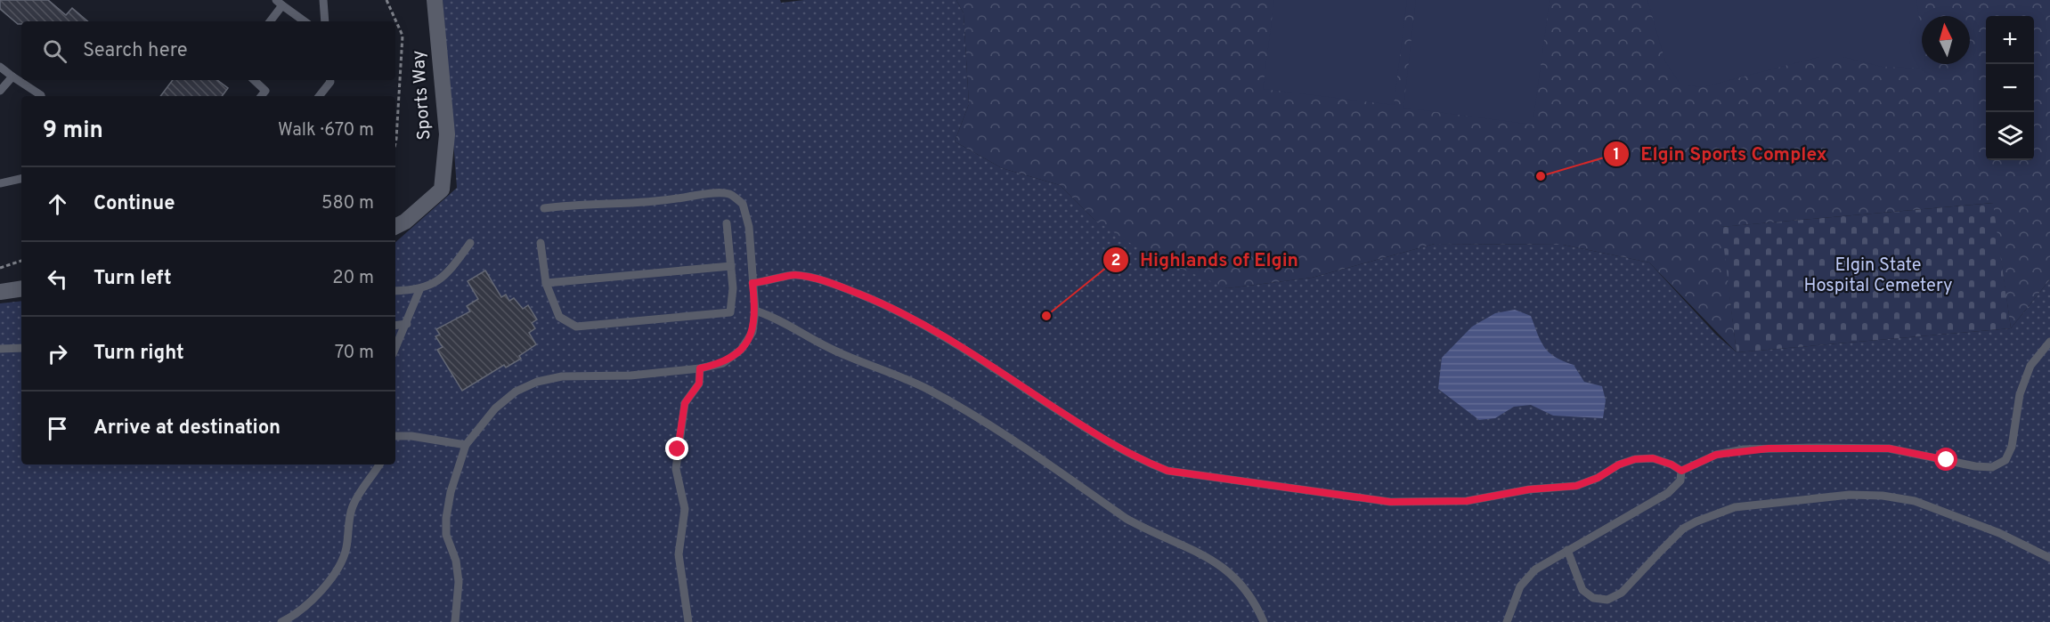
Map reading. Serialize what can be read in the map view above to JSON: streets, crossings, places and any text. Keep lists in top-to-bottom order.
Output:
{
  "streets": {
    "street": ["Sports Way"]
  },
  "parks": ["Elgin State Hospital Cemetery"],
  "places": ["Elgin Sports Complex", "Highlands of Elgin"],
  "north": "top",
  "page": {
    "map_buttons": ["+", "−"],
    "search": "Search here",
    "heading": ["9 min", "Walk · 670 m"],
    "list": [
      ["Continue", "580 m"],
      ["Turn left", "20 m"],
      ["Turn right", "70 m"],
      "Arrive at destination"
    ]
  }
}
